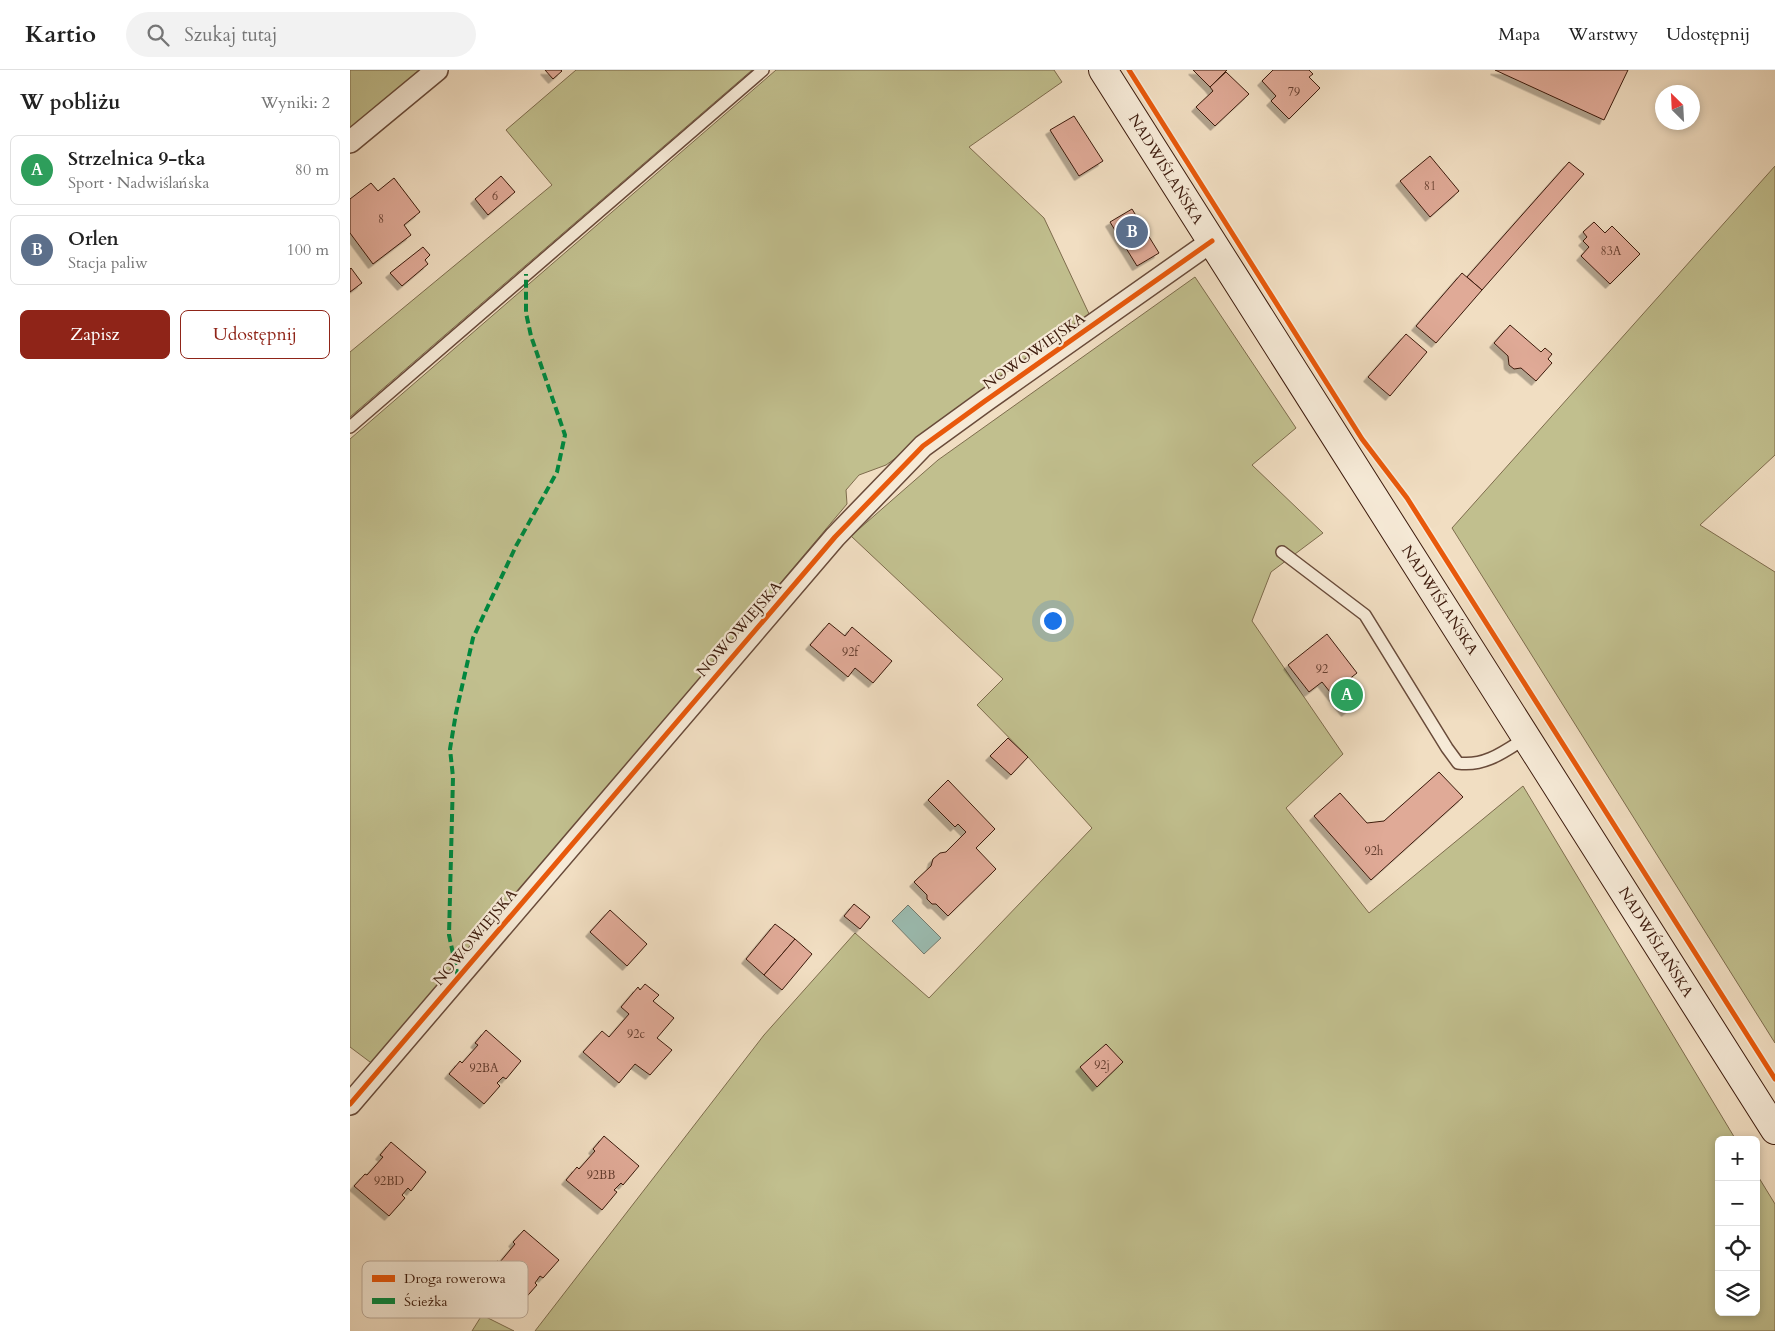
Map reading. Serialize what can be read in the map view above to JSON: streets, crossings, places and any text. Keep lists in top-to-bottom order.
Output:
{
  "streets": {
    "main road": ["NADWIŚLAŃSKA"],
    "street": ["NOWOWIEJSKA"]
  },
  "crossings": [
    ["NADWIŚLAŃSKA", "NOWOWIEJSKA"]
  ],
  "house_numbers": [
    "79",
    "81",
    "6",
    "8",
    "83A",
    "92f",
    "92",
    "92h",
    "92c",
    "92j",
    "92BA",
    "92BB",
    "92BD"
  ],
  "legend": ["Droga rowerowa", "Ścieżka"],
  "north": "top left",
  "page": {
    "header": "Kartio",
    "search": "Szukaj tutaj",
    "nav": ["Mapa", "Warstwy", "Udostępnij"],
    "heading": ["W pobliżu", "Wyniki: 2"],
    "list": [
      {
        "mark": "A",
        "name": "Strzelnica 9-tka",
        "note": "Sport · Nadwiślańska",
        "value": "80 m"
      },
      {
        "mark": "B",
        "name": "Orlen",
        "note": "Stacja paliw",
        "value": "100 m"
      }
    ],
    "pins": ["B", "A"],
    "buttons": ["Zapisz", "Udostępnij"],
    "map_buttons": ["+", "−"]
  }
}
